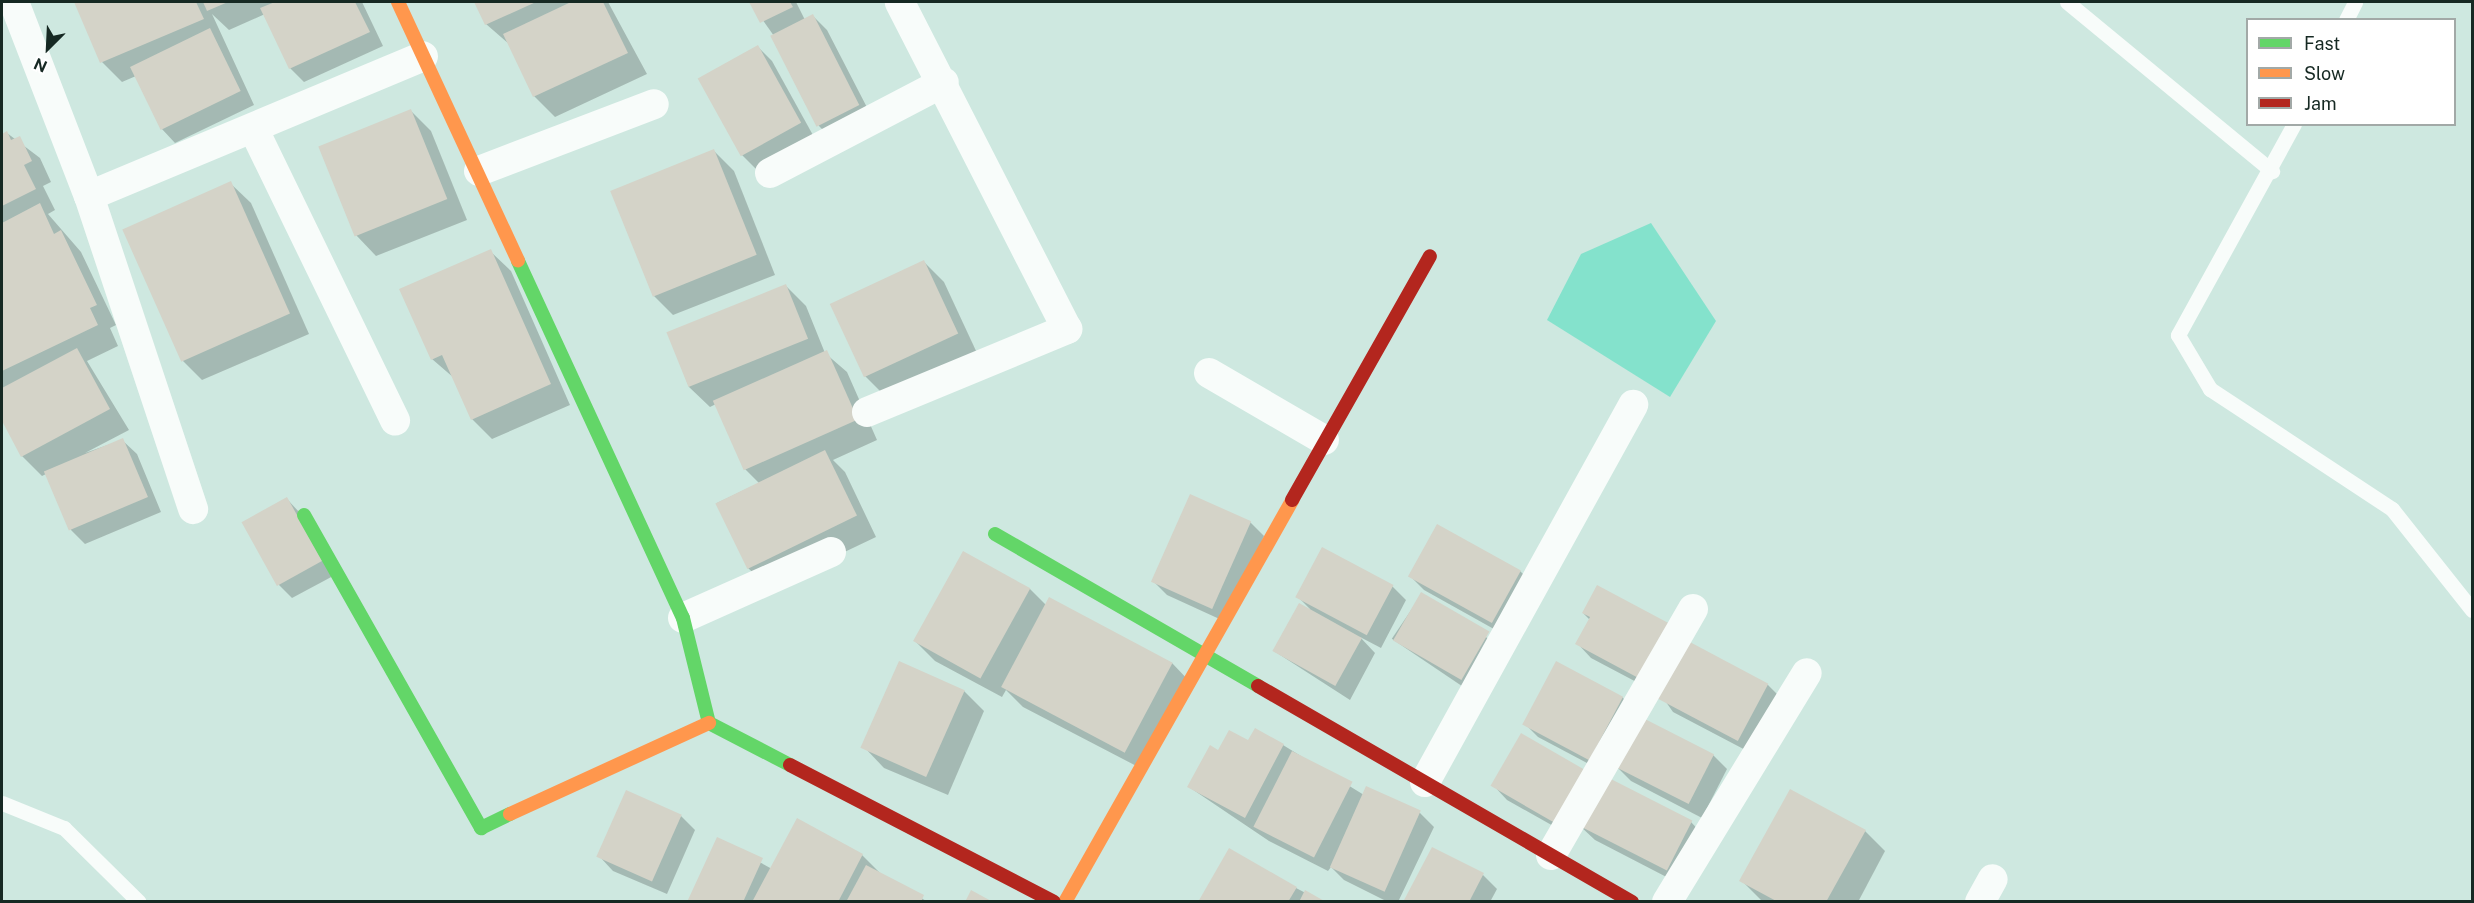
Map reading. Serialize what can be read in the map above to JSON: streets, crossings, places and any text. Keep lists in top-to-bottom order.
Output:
{
  "legend": ["Fast", "Slow", "Jam"],
  "north": "bottom left"
}
